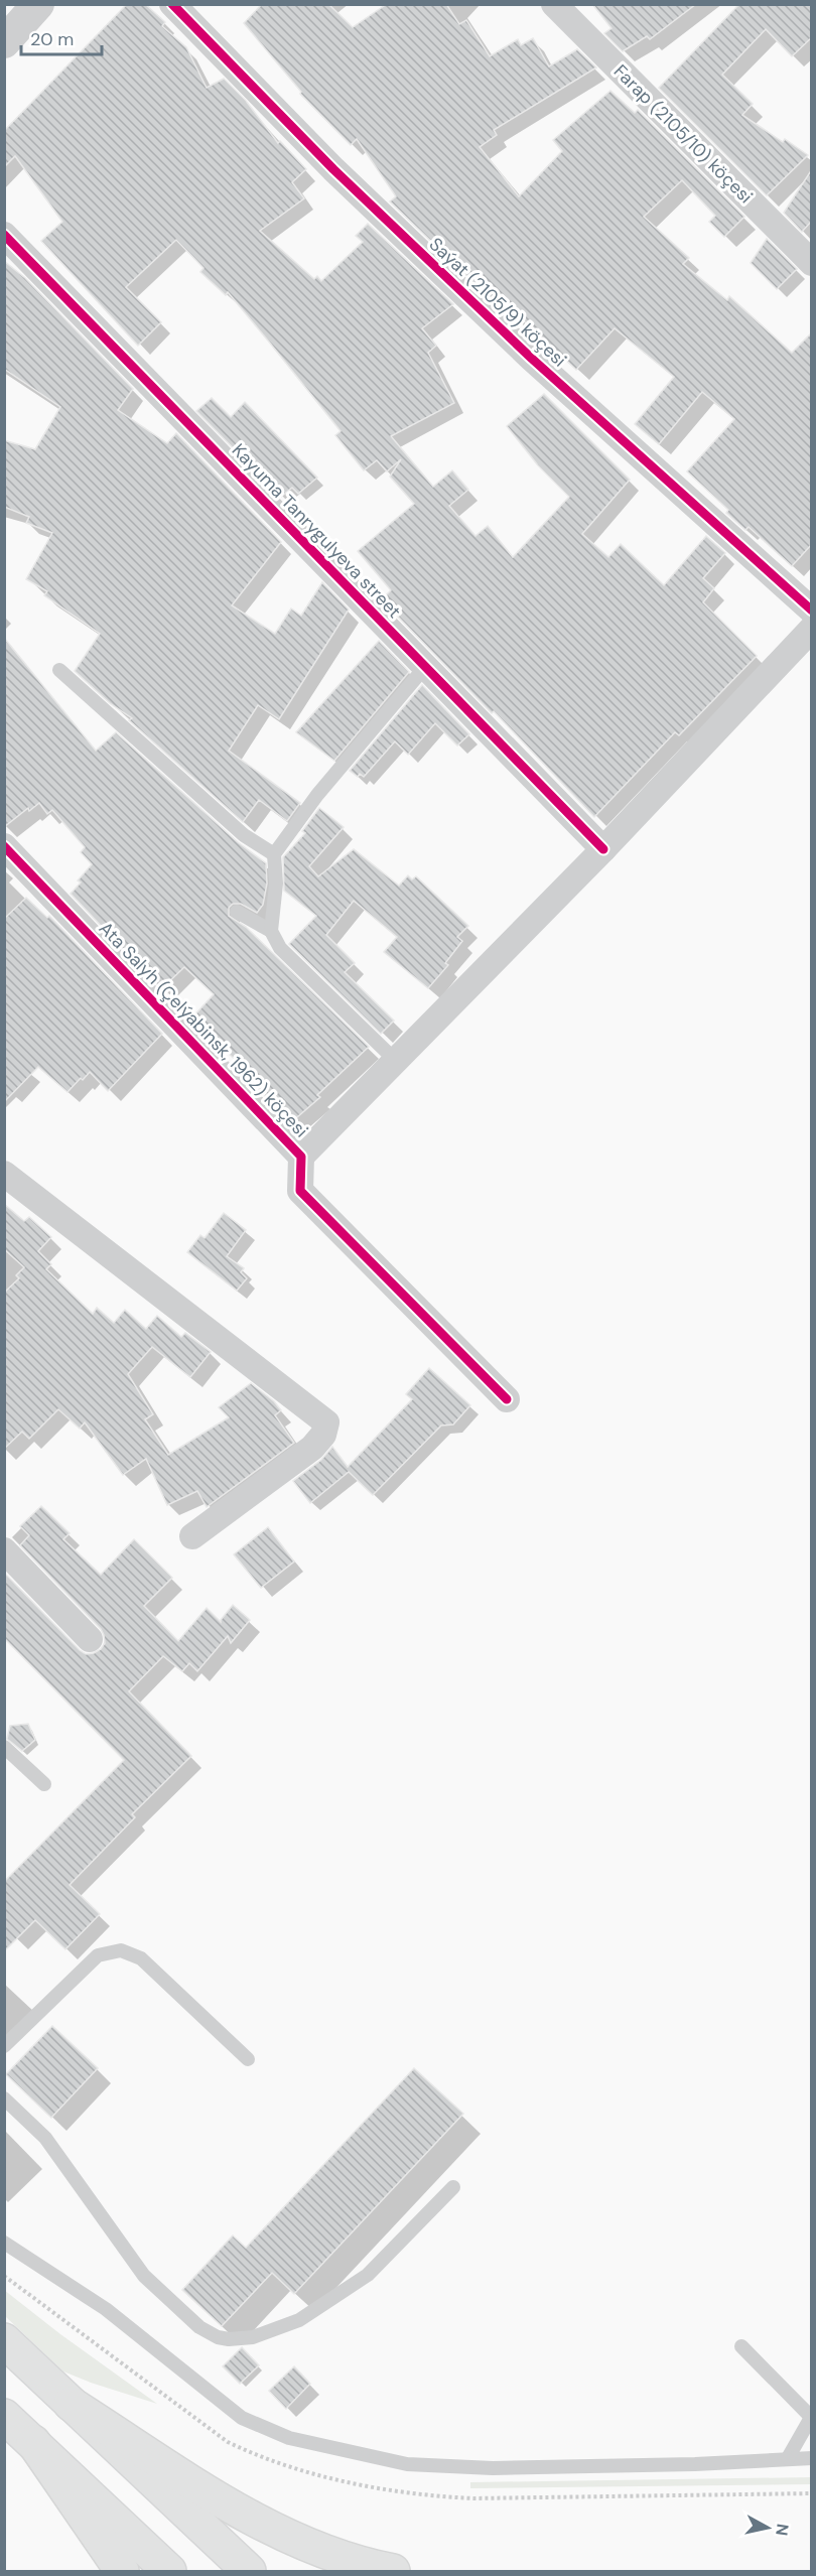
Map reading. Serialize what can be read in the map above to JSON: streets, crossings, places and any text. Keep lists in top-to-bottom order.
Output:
{
  "streets": {
    "street": [
      "Farap (2105/10) köçesi",
      "Saýat (2105/9) köçesi",
      "Kayuma Tanrygulyeva street",
      "Ata Salyh (Çelýabinsk, 1962) köçesi"
    ]
  },
  "scale_bar": "20 m",
  "north": "right"
}
